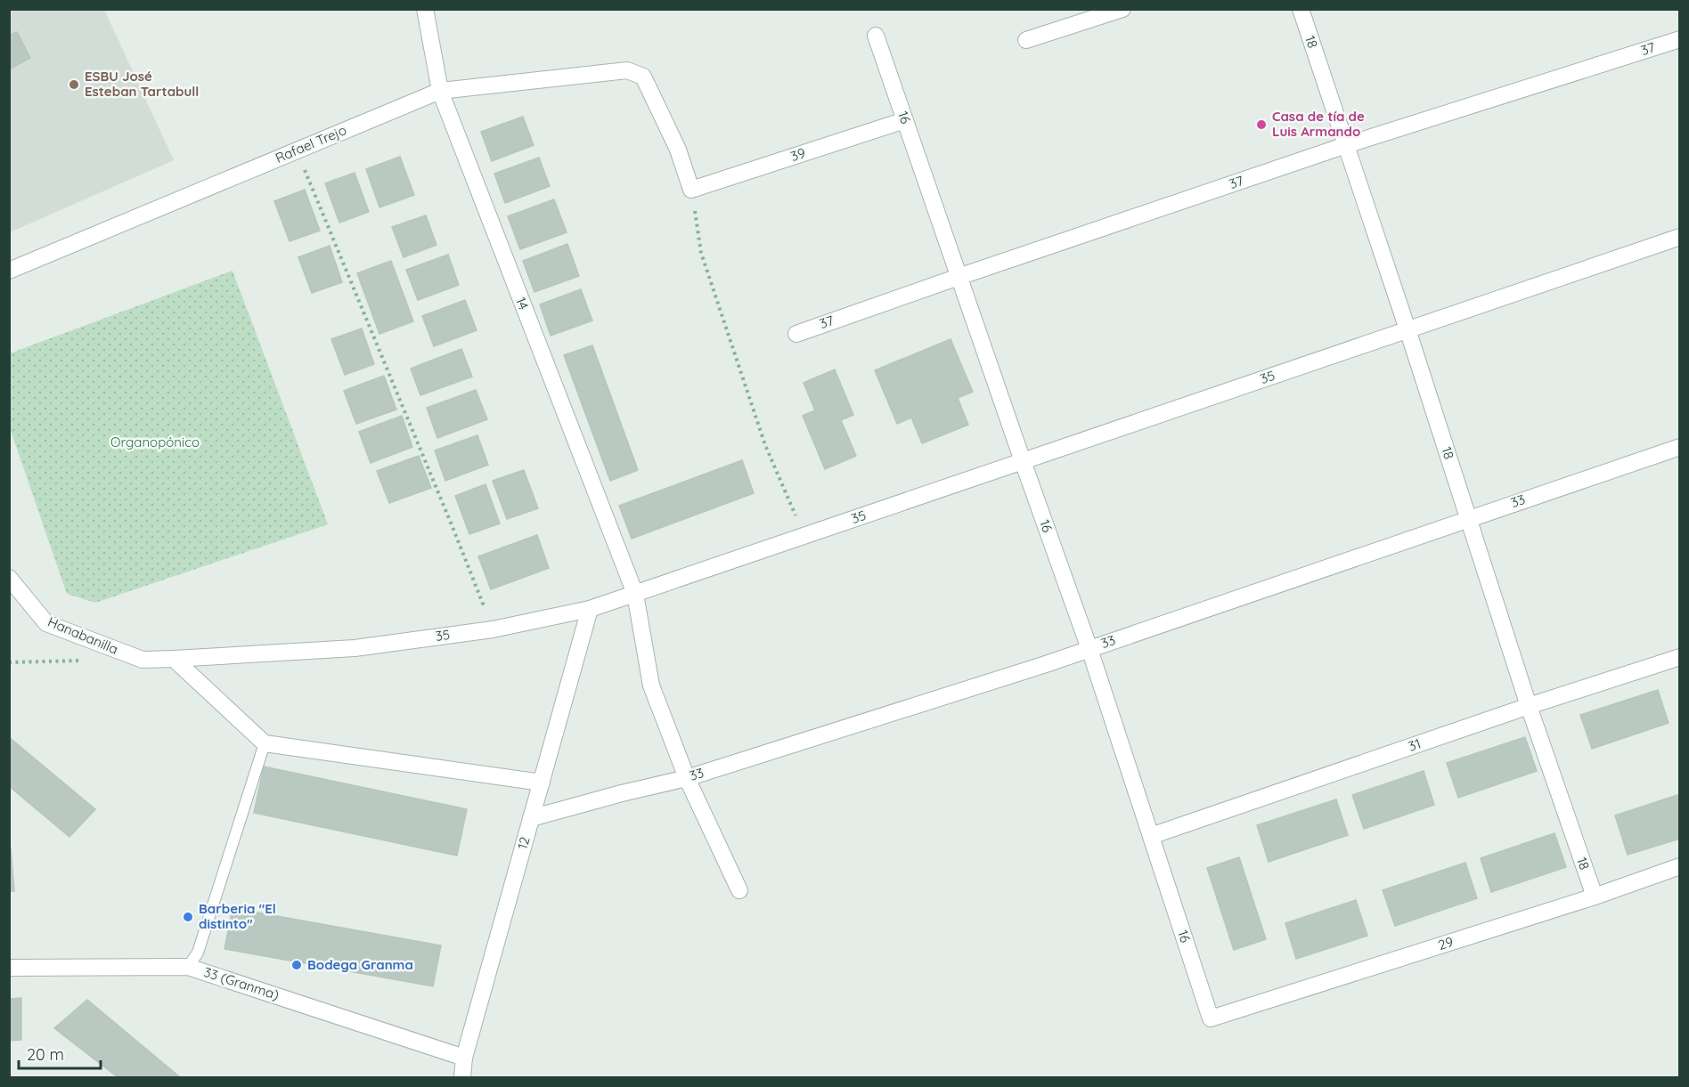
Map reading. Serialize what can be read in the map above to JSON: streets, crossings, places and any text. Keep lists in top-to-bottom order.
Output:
{
  "streets": {
    "street": [
      "18",
      "37",
      "16",
      "Rafael Trejo",
      "39",
      "14",
      "35",
      "33",
      "Hanabanilla",
      "31",
      "12",
      "29",
      "33 (Granma)"
    ]
  },
  "crossings": [
    ["18", "37"],
    ["18", "35"],
    ["18", "33"],
    ["18", "31"],
    ["18", "29"],
    ["37", "16"],
    ["16", "39"],
    ["16", "35"],
    ["16", "33"],
    ["16", "31"],
    ["16", "29"],
    ["Rafael Trejo", "39"],
    ["Rafael Trejo", "14"],
    ["14", "35"],
    ["14", "33"],
    ["35", "Hanabanilla"],
    ["35", "12"],
    ["33", "12"],
    ["12", "33 (Granma)"]
  ],
  "parks": ["Organopónico"],
  "places": [
    "ESBU José Esteban Tartabull",
    "Casa de tía de Luis Armando",
    "Barberia \"El distinto\"",
    "Bodega Granma"
  ],
  "scale_bar": "20 m"
}
